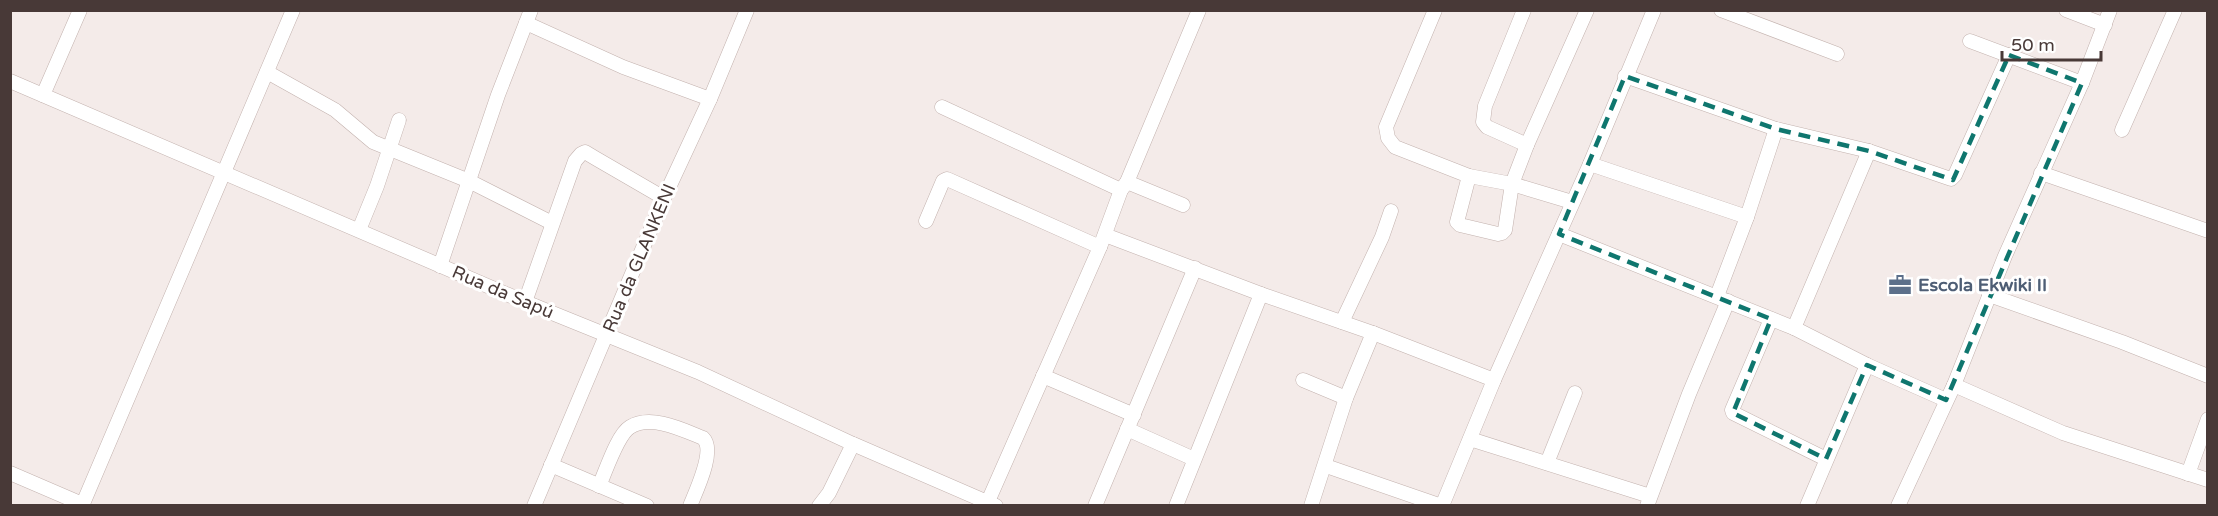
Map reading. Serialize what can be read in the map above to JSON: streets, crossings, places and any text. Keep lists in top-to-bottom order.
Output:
{
  "streets": {
    "street": ["Rua da GLANKENI", "Rua da Sapú"]
  },
  "crossings": [
    ["Rua da GLANKENI", "Rua da Sapú"]
  ],
  "places": {
    "office": ["Escola Ekwiki II"]
  },
  "scale_bar": "50 m"
}
